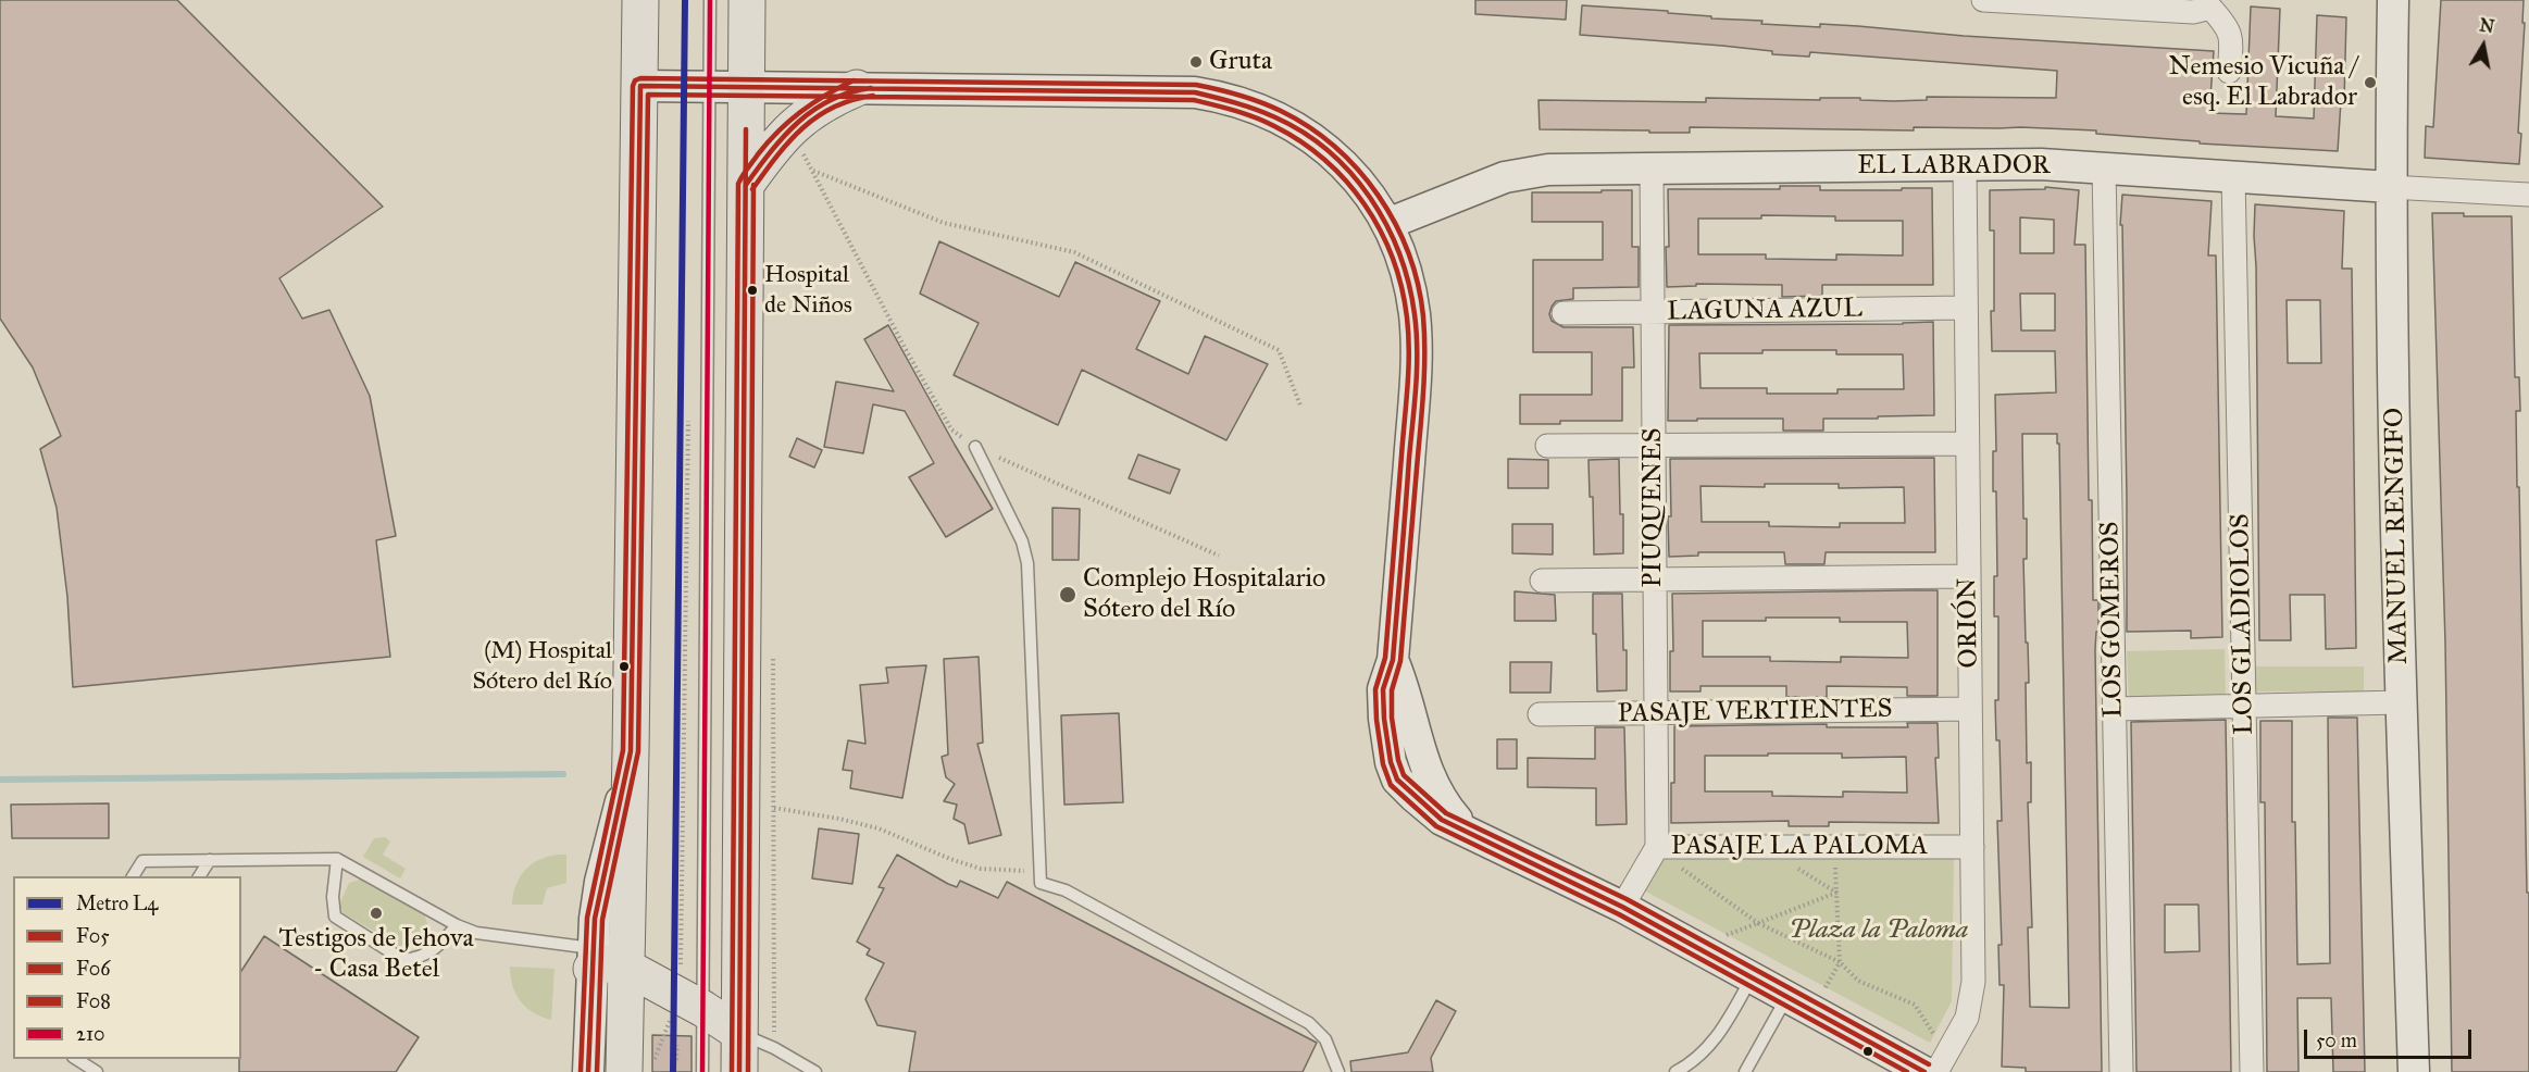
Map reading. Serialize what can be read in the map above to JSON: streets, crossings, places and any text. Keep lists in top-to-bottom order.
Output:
{
  "streets": {
    "street": [
      "EL LABRADOR",
      "LAGUNA AZUL",
      "PIUQUENES",
      "MANUEL RENGIFO",
      "LOS GOMEROS",
      "ORIÓN",
      "LOS GLADIOLOS",
      "PASAJE VERTIENTES",
      "PASAJE LA PALOMA"
    ]
  },
  "crossings": [
    ["EL LABRADOR", "PIUQUENES"],
    ["EL LABRADOR", "MANUEL RENGIFO"],
    ["EL LABRADOR", "LOS GOMEROS"],
    ["EL LABRADOR", "ORIÓN"],
    ["EL LABRADOR", "LOS GLADIOLOS"],
    ["LAGUNA AZUL", "PIUQUENES"],
    ["LAGUNA AZUL", "ORIÓN"],
    ["PIUQUENES", "PASAJE VERTIENTES"],
    ["PIUQUENES", "PASAJE LA PALOMA"],
    ["ORIÓN", "PASAJE VERTIENTES"],
    ["ORIÓN", "PASAJE LA PALOMA"]
  ],
  "parks": ["Plaza la Paloma"],
  "places": [
    "Gruta",
    "Nemesio Vicuña / esq. El Labrador",
    "Hospital de Niños",
    "Complejo Hospitalario Sótero del Río",
    "(M) Hospital Sótero del Río",
    "Testigos de Jehova - Casa Betel"
  ],
  "lines": [
    "metro line L4",
    "transit line 210",
    "transit line F08",
    "transit line F05",
    "transit line F06"
  ],
  "legend": [
    "Metro L4",
    "F05",
    "F06",
    "F08",
    "210"
  ],
  "scale_bar": "50 m",
  "north": "top"
}
